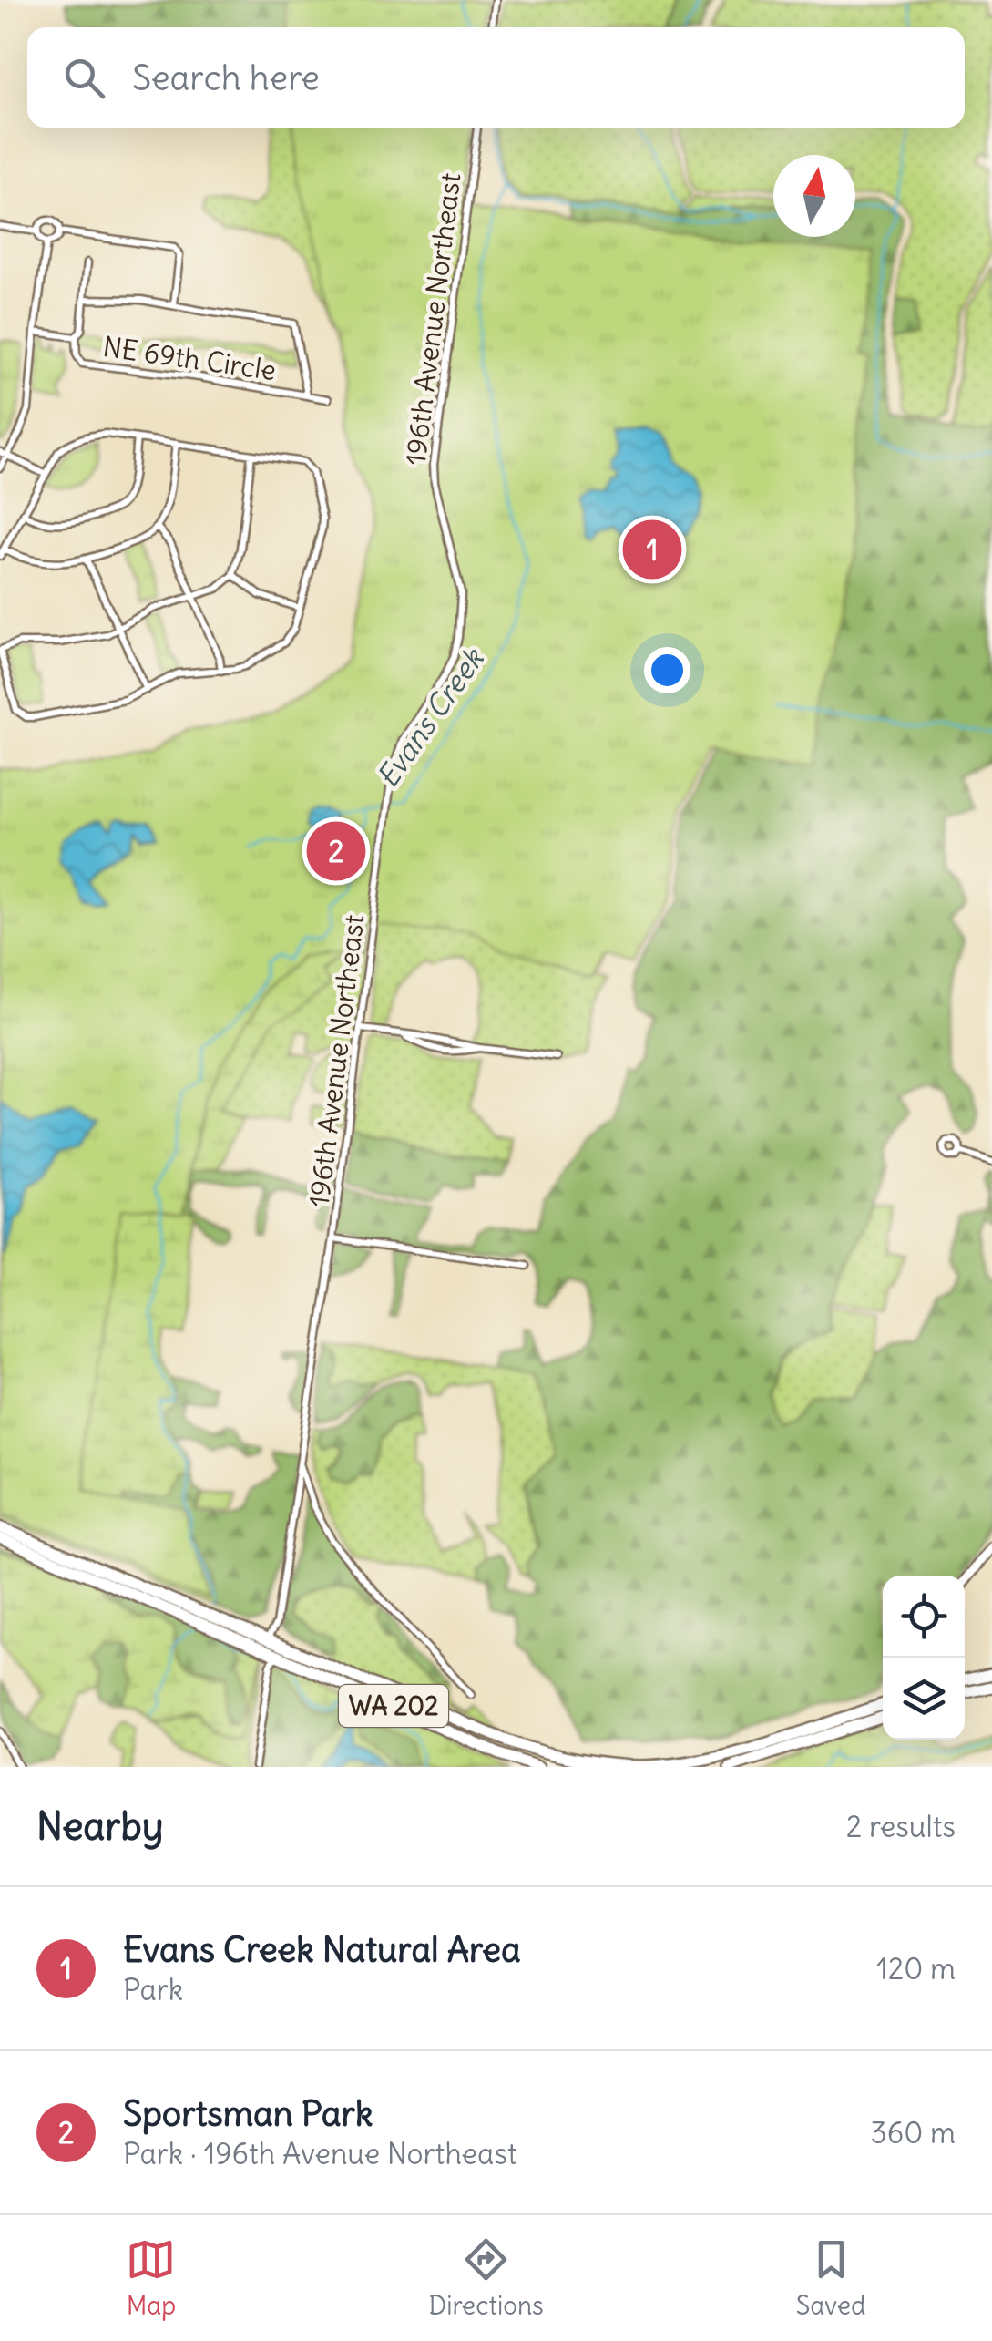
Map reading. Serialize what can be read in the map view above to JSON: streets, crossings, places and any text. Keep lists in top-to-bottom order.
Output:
{
  "streets": {
    "main road": ["WA 202"],
    "street": ["196th Avenue Northeast", "NE 69th Circle"]
  },
  "crossings": [
    ["196th Avenue Northeast", "WA 202"]
  ],
  "water": ["Evans Creek"],
  "north": "top",
  "page": {
    "search": "Search here",
    "pins": ["1", "2"],
    "heading": ["Nearby", "2 results"],
    "list": [
      {
        "mark": "1",
        "name": "Evans Creek Natural Area",
        "note": "Park",
        "value": "120 m"
      },
      {
        "mark": "2",
        "name": "Sportsman Park",
        "note": "Park · 196th Avenue Northeast",
        "value": "360 m"
      }
    ],
    "nav": ["Map", "Directions", "Saved"]
  }
}
